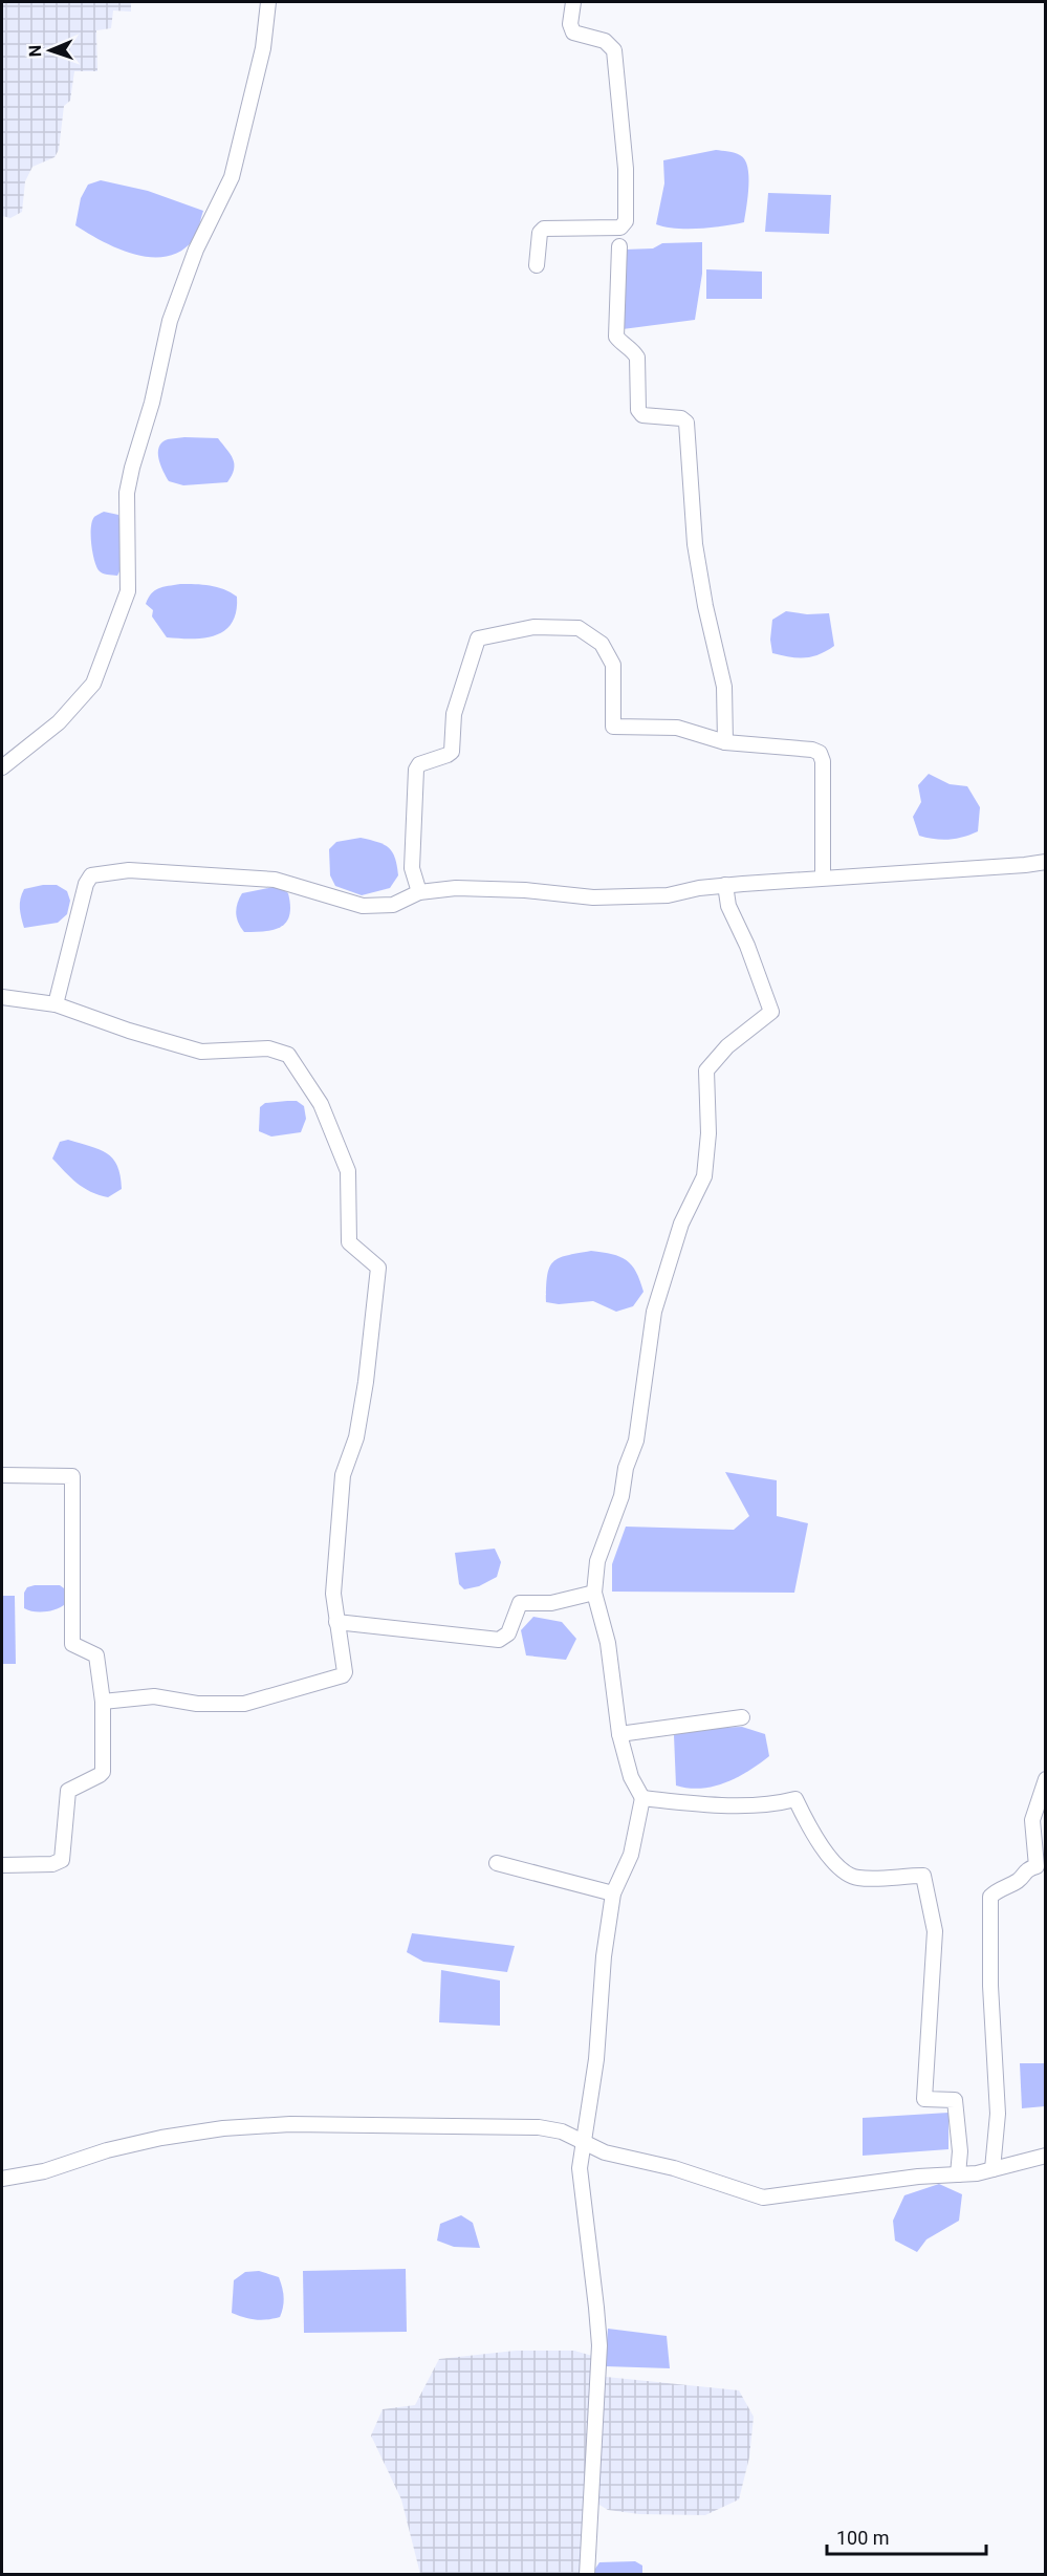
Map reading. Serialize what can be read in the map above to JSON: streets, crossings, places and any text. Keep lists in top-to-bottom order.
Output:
{
  "scale_bar": "100 m",
  "north": "left"
}
